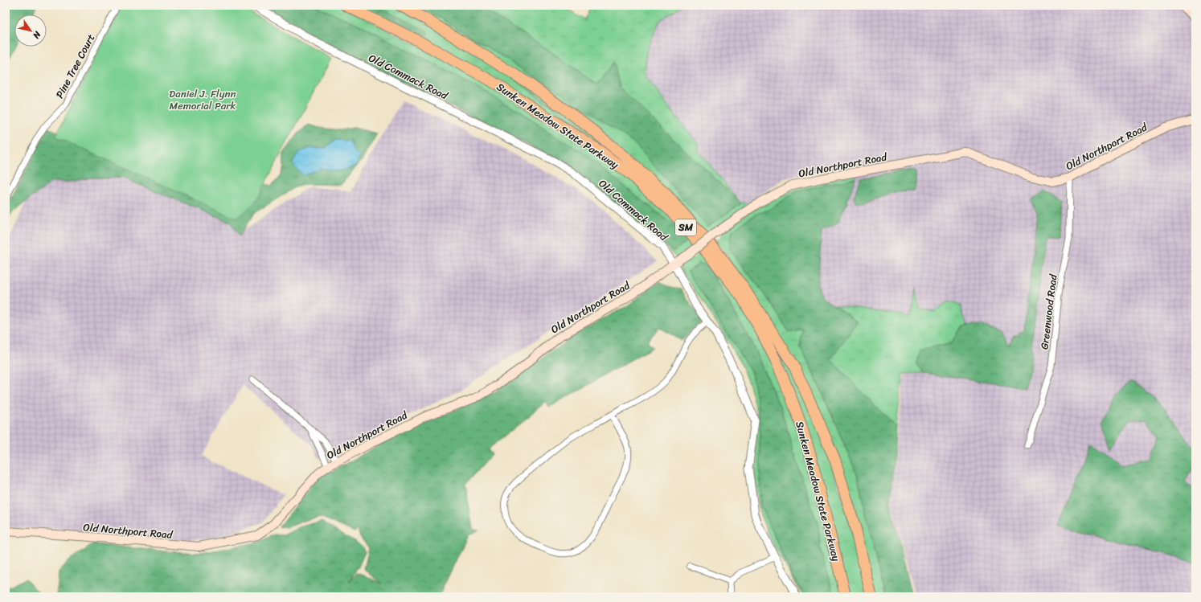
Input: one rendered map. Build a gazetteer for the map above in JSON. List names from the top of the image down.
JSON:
{
  "streets": {
    "highway": ["Sunken Meadow State Parkway", "SM"],
    "main road": ["Old Northport Road"],
    "street": ["Pine Tree Court", "Old Commack Road", "Greenwood Road"]
  },
  "crossings": [
    ["Old Commack Road", "Old Northport Road"],
    ["Old Northport Road", "Greenwood Road"]
  ],
  "parks": ["Daniel J. Flynn Memorial Park"],
  "north": "bottom right"
}
